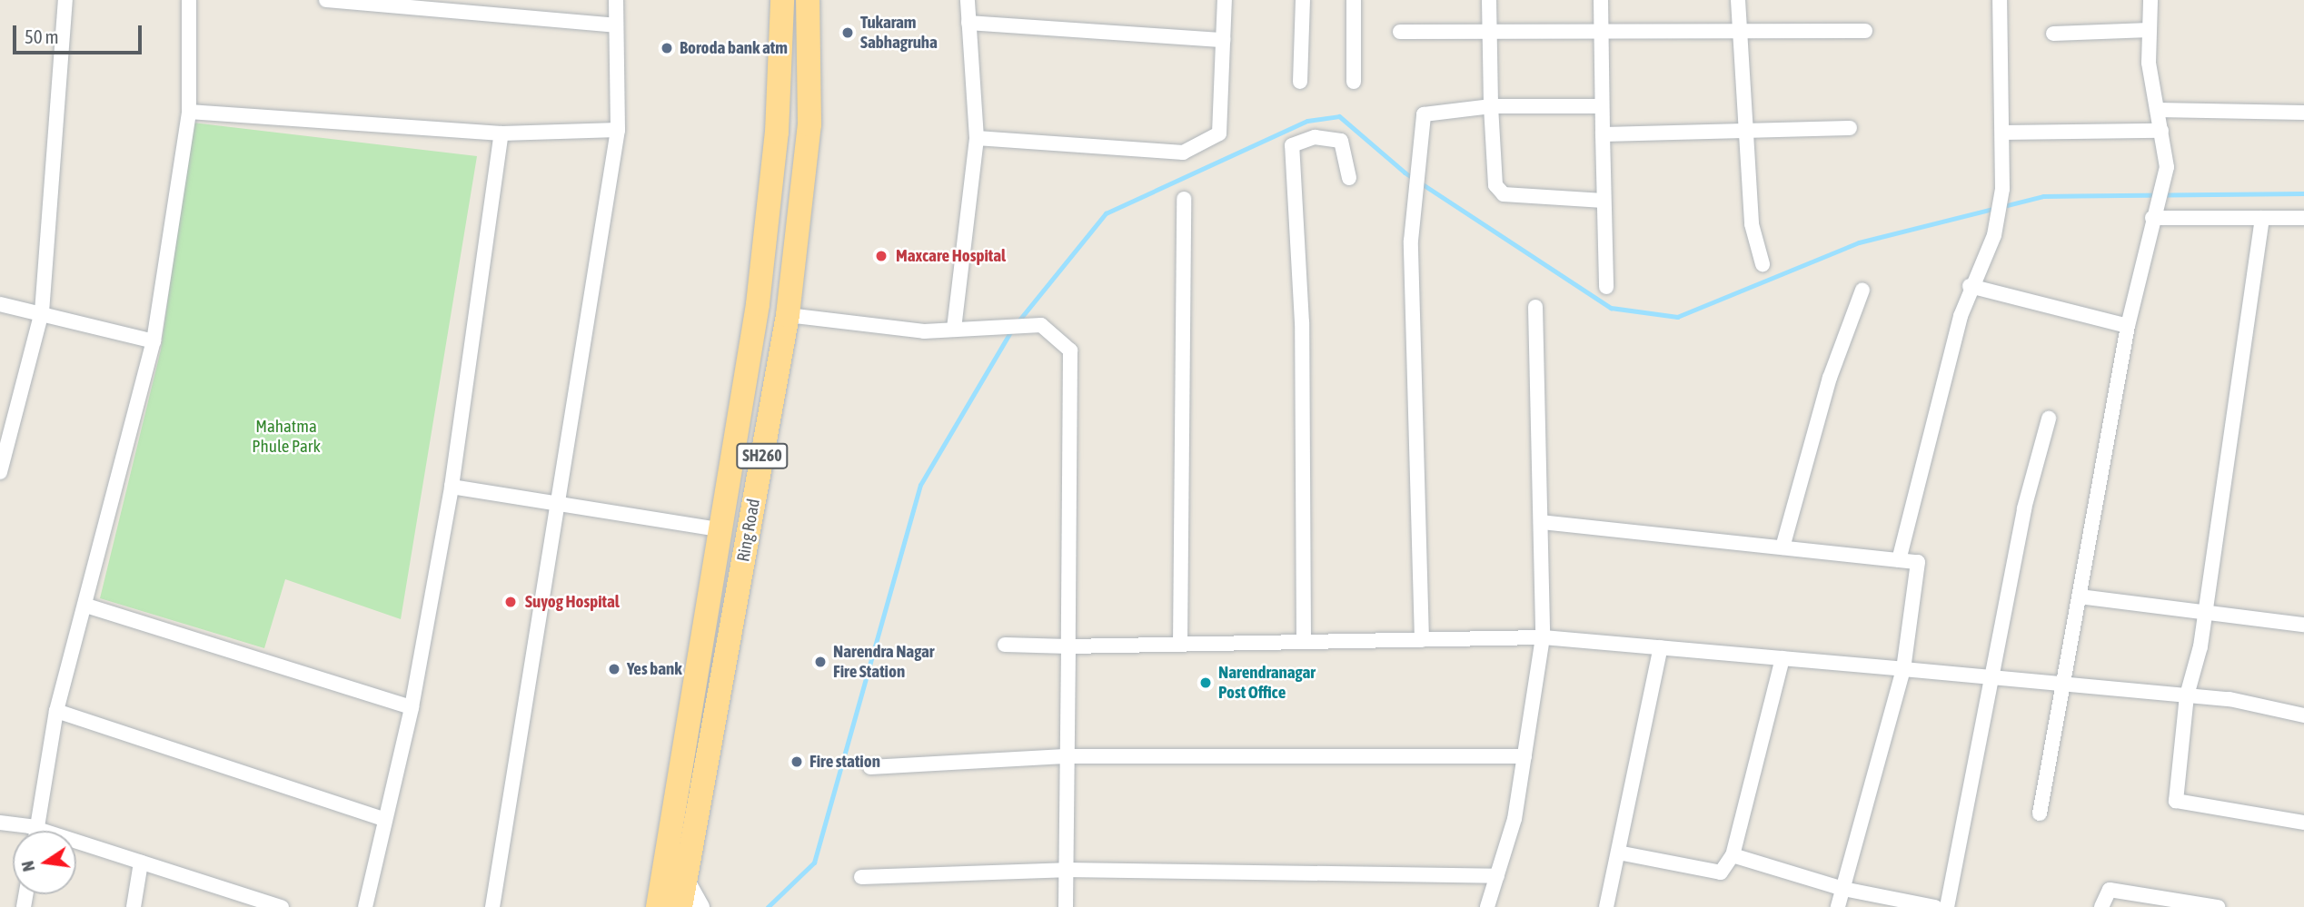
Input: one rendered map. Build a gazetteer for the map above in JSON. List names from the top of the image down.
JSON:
{
  "streets": {
    "highway": ["SH260", "Ring Road"]
  },
  "parks": ["Mahatma Phule Park"],
  "places": [
    "Tukaram Sabhagruha",
    "Boroda bank atm",
    "Maxcare Hospital",
    "Suyog Hospital",
    "Narendra Nagar Fire Station",
    "Yes bank",
    "Narendranagar Post Office",
    "Fire station"
  ],
  "scale_bar": "50 m",
  "north": "left"
}
